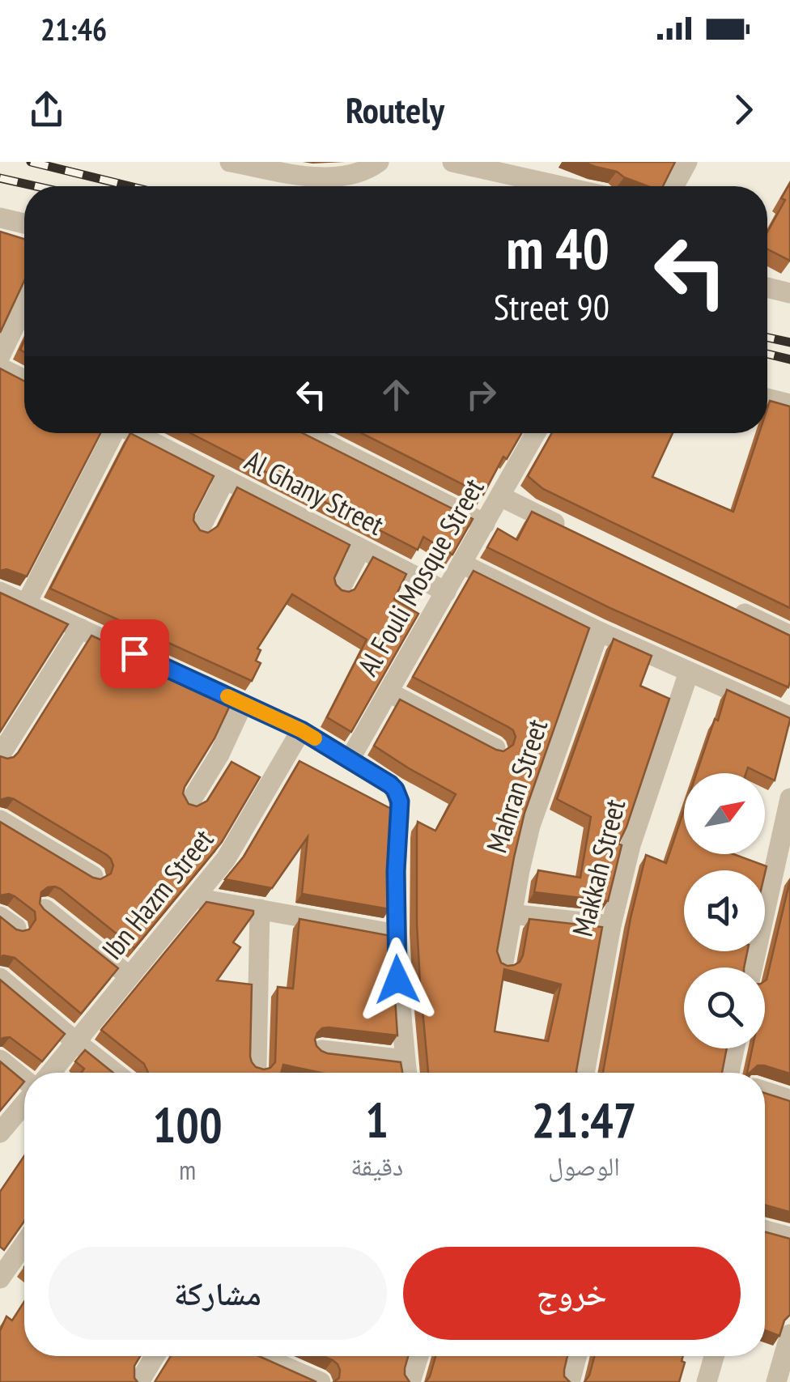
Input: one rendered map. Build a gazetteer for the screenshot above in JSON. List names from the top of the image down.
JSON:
{
  "streets": {
    "street": [
      "Al Ghany Street",
      "Al Fouli Mosque Street",
      "Mahran Street",
      "Makkah Street",
      "Ibn Hazm Street"
    ]
  },
  "crossings": [
    ["Al Ghany Street", "Al Fouli Mosque Street"]
  ],
  "north": "top right",
  "page": {
    "status": "21:46",
    "header": "Routely",
    "turn": ["40 m", "Street 90"],
    "eta": [
      "21:47",
      "الوصول",
      "1",
      "دقيقة",
      "100",
      "m"
    ],
    "buttons": ["خروج", "مشاركة"]
  }
}
